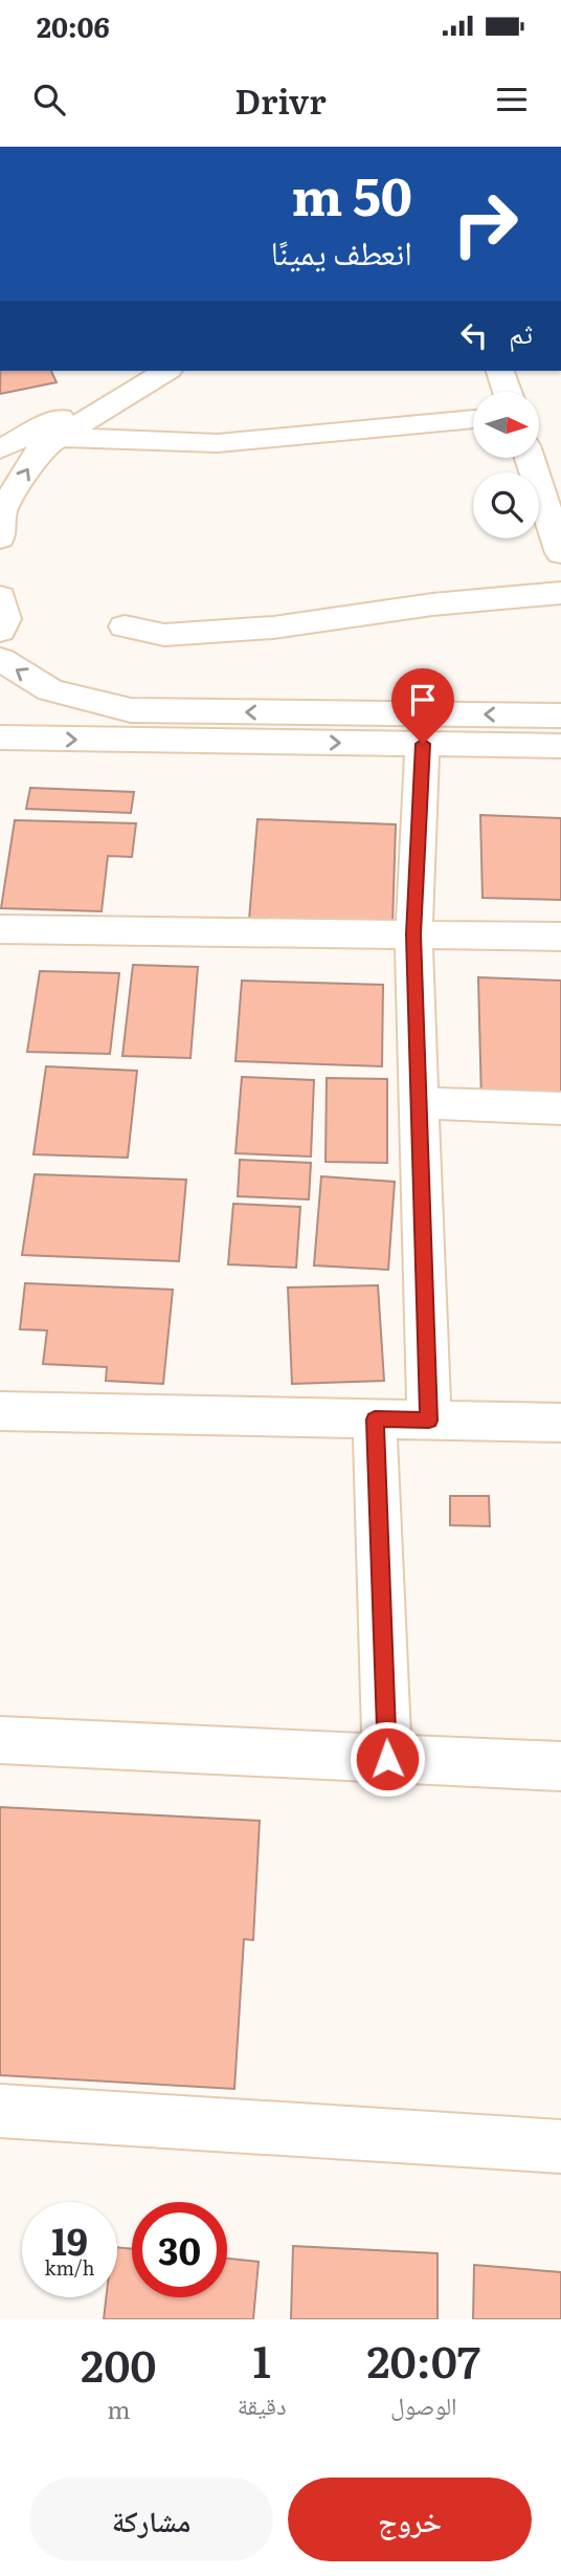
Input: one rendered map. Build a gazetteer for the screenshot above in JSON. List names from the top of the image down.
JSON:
{
  "north": "right",
  "page": {
    "status": "20:06",
    "header": "Drivr",
    "turn": ["50 m", "انعطف يمينًا"],
    "then": "ثم",
    "speed": "19 km/h",
    "limit": "30",
    "eta": [
      "20:07",
      "الوصول",
      "1",
      "دقيقة",
      "200",
      "m"
    ],
    "buttons": ["خروج", "مشاركة"]
  }
}
